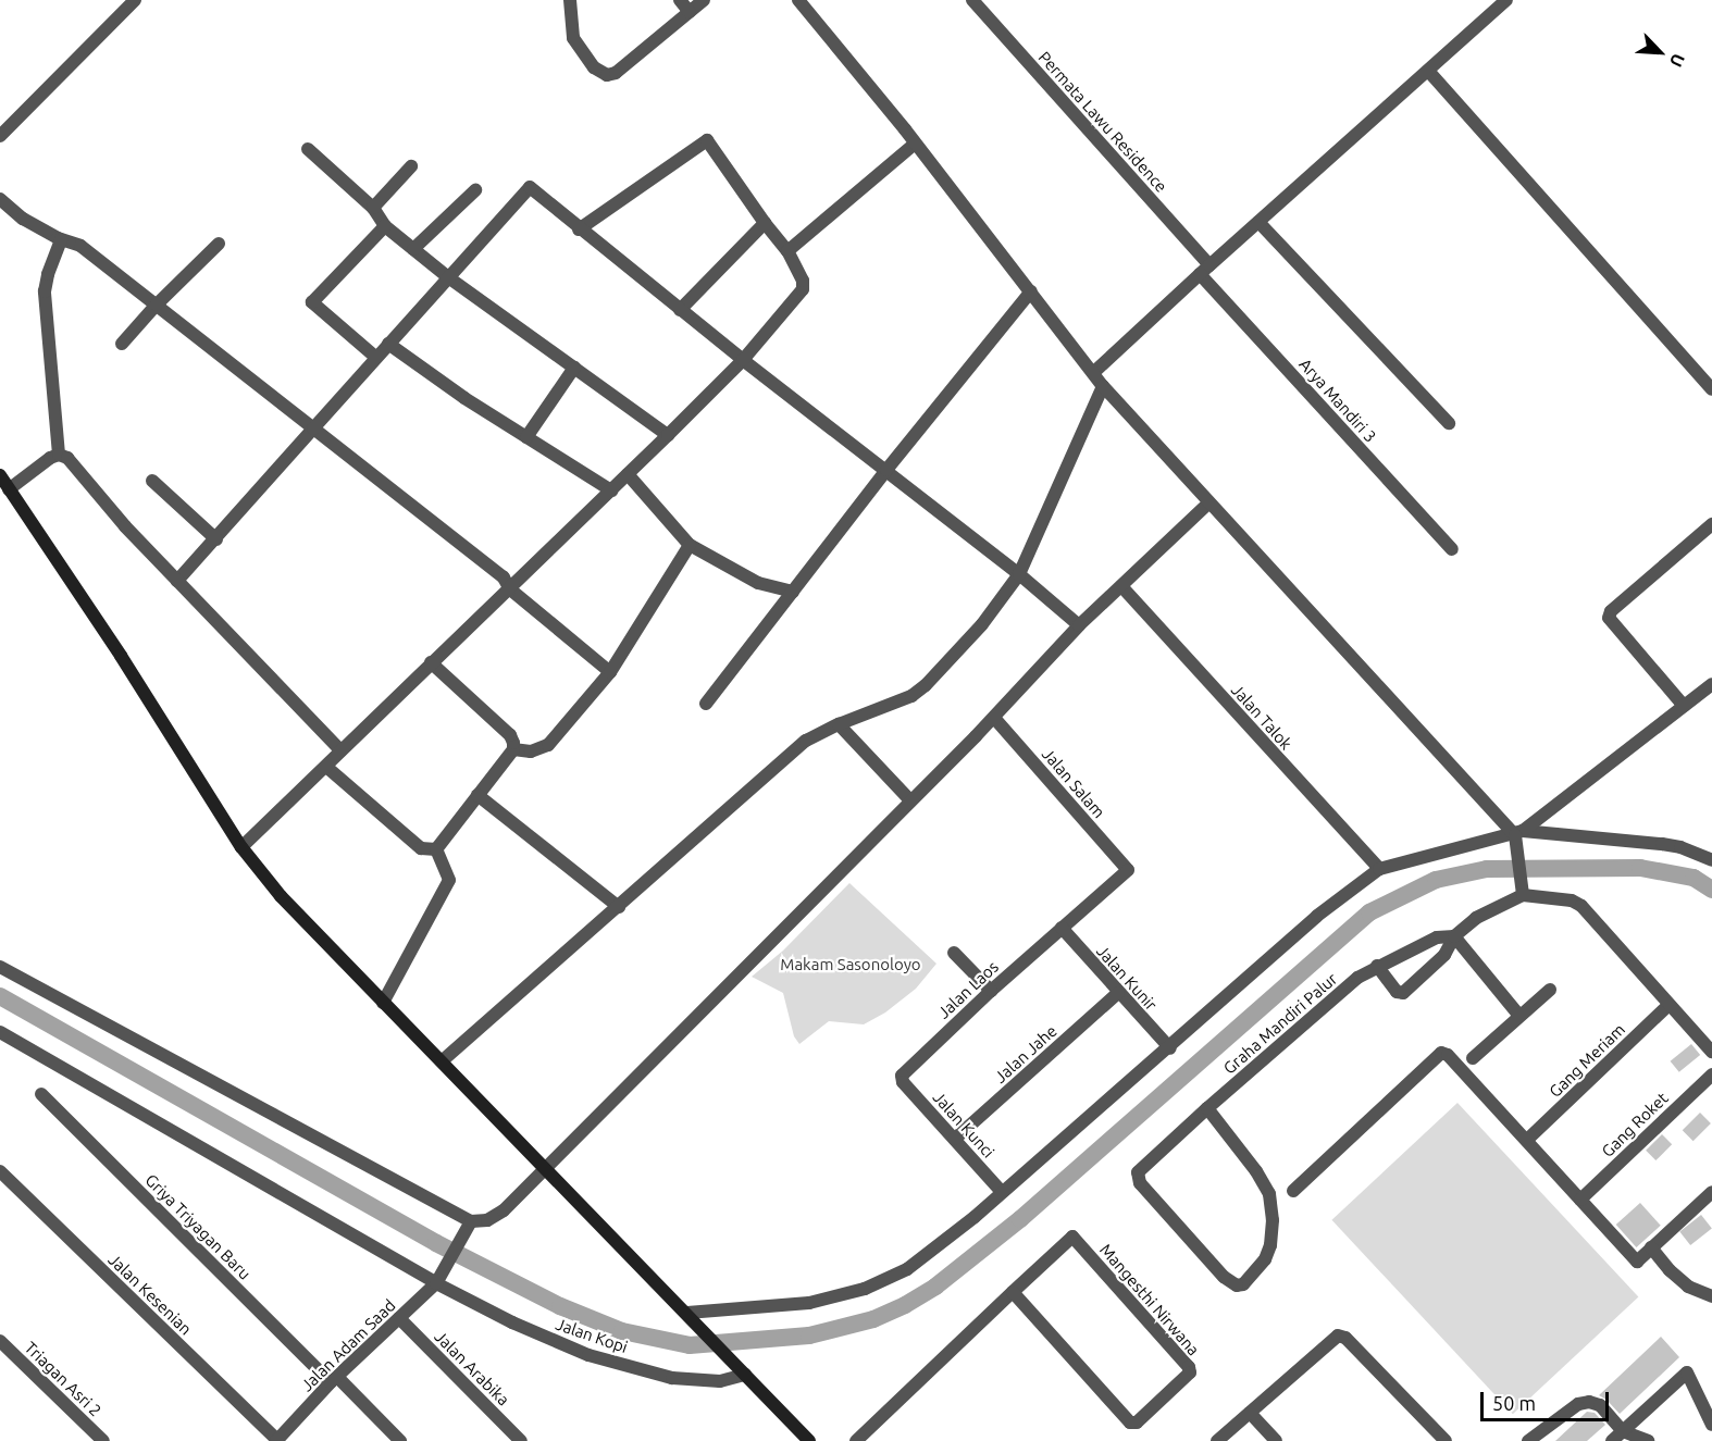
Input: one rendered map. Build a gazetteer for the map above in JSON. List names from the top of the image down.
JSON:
{
  "streets": {
    "street": [
      "Permata Lawu Residence",
      "Arya Mandiri 3",
      "Jalan Talok",
      "Jalan Salam",
      "Jalan Kunir",
      "Jalan Laos",
      "Graha Mandiri Palur",
      "Jalan Jahe",
      "Gang Meriam",
      "Jalan Kunci",
      "Gang Roket",
      "Griya Triyagan Baru",
      "Jalan Kesenian",
      "Mangesthi Nirwana",
      "Jalan Kopi",
      "Jalan Adam Saad",
      "Jalan Arabika",
      "Triagan Asri 2"
    ]
  },
  "crossings": [
    ["Permata Lawu Residence", "Arya Mandiri 3"],
    ["Jalan Salam", "Jalan Laos"],
    ["Jalan Kunir", "Jalan Laos"],
    ["Jalan Kunir", "Jalan Jahe"],
    ["Jalan Laos", "Jalan Kunci"],
    ["Jalan Jahe", "Jalan Kunci"],
    ["Griya Triyagan Baru", "Jalan Adam Saad"],
    ["Jalan Kesenian", "Jalan Adam Saad"],
    ["Jalan Kopi", "Jalan Adam Saad"],
    ["Jalan Adam Saad", "Jalan Arabika"]
  ],
  "parks": ["Makam Sasonoloyo"],
  "scale_bar": "50 m",
  "north": "bottom right"
}
